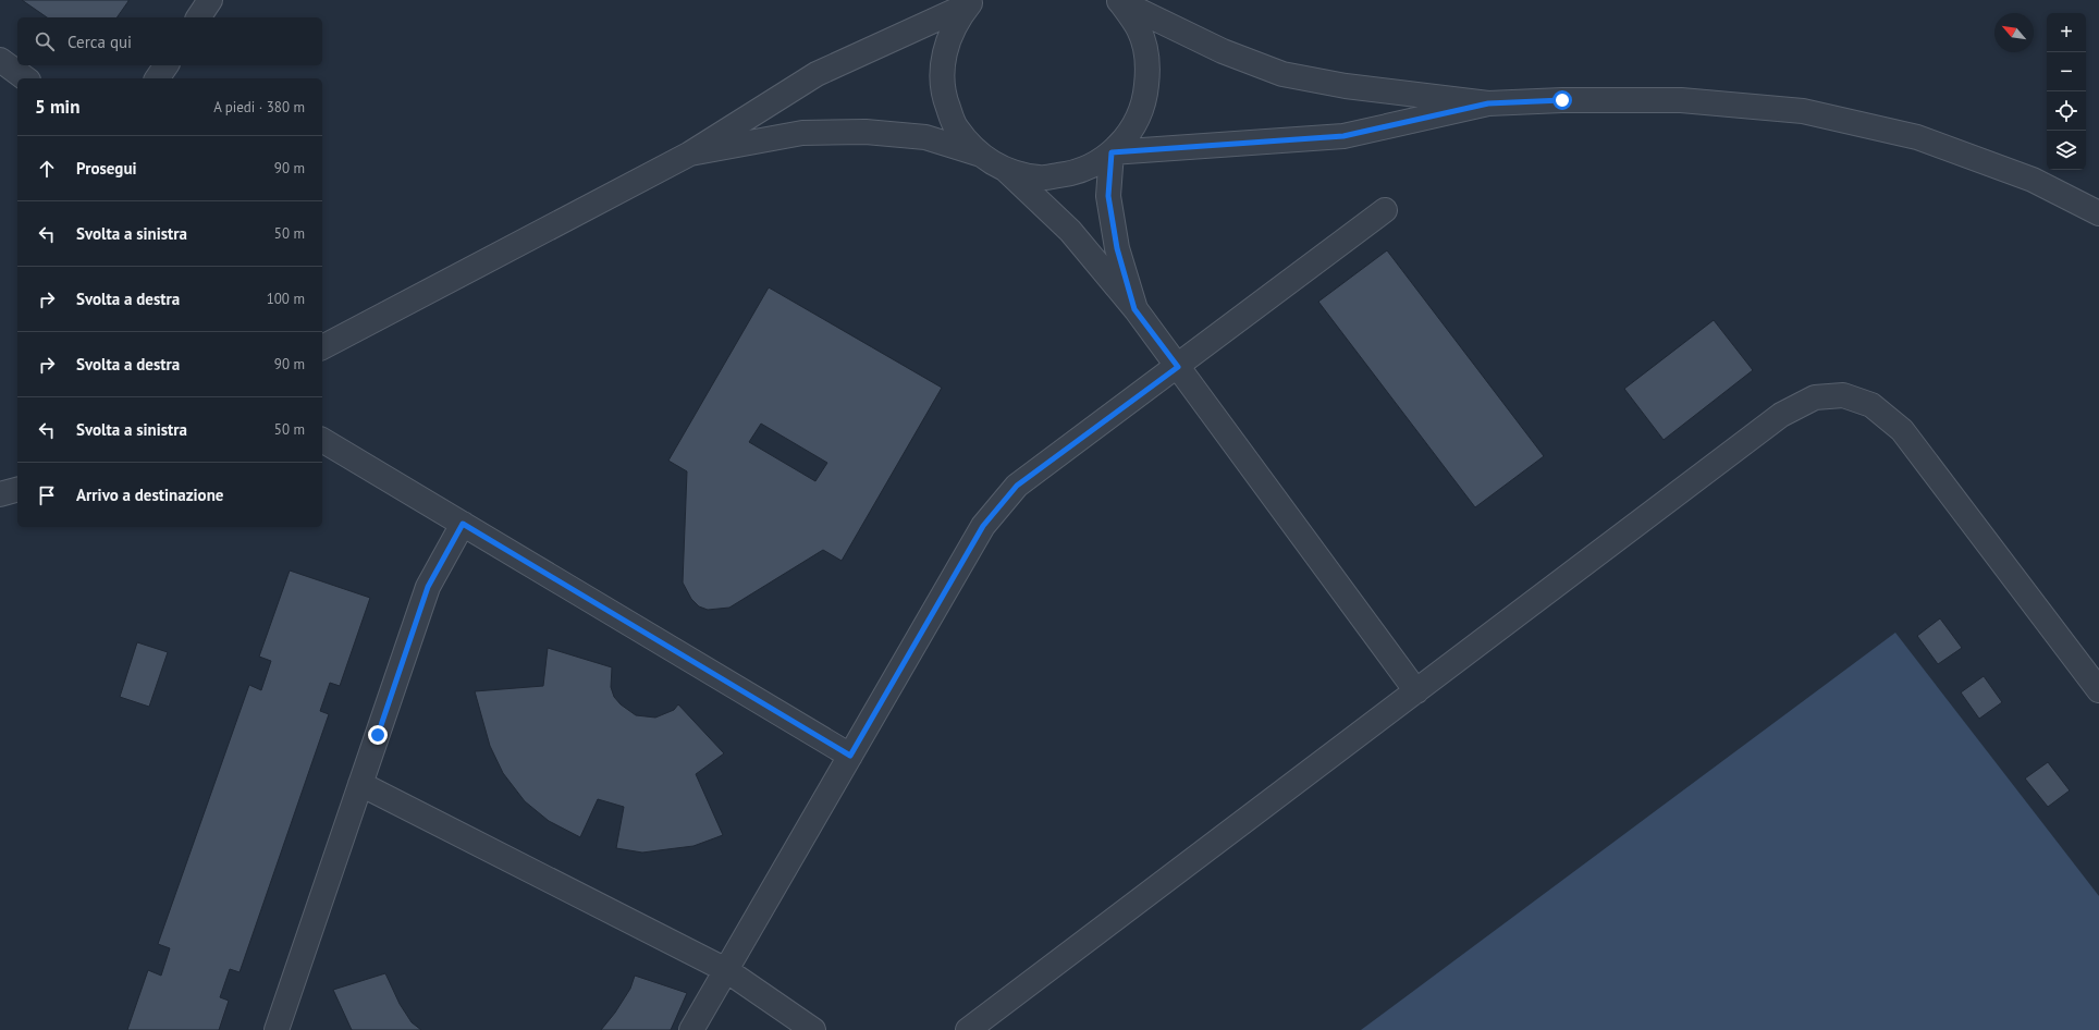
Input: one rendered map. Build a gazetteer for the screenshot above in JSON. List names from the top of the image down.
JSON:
{
  "north": "top left",
  "page": {
    "map_buttons": ["+", "−"],
    "search": "Cerca qui",
    "heading": ["5 min", "A piedi · 380 m"],
    "list": [
      ["Prosegui", "90 m"],
      ["Svolta a sinistra", "50 m"],
      ["Svolta a destra", "100 m"],
      ["Svolta a destra", "90 m"],
      ["Svolta a sinistra", "50 m"],
      "Arrivo a destinazione"
    ]
  }
}
